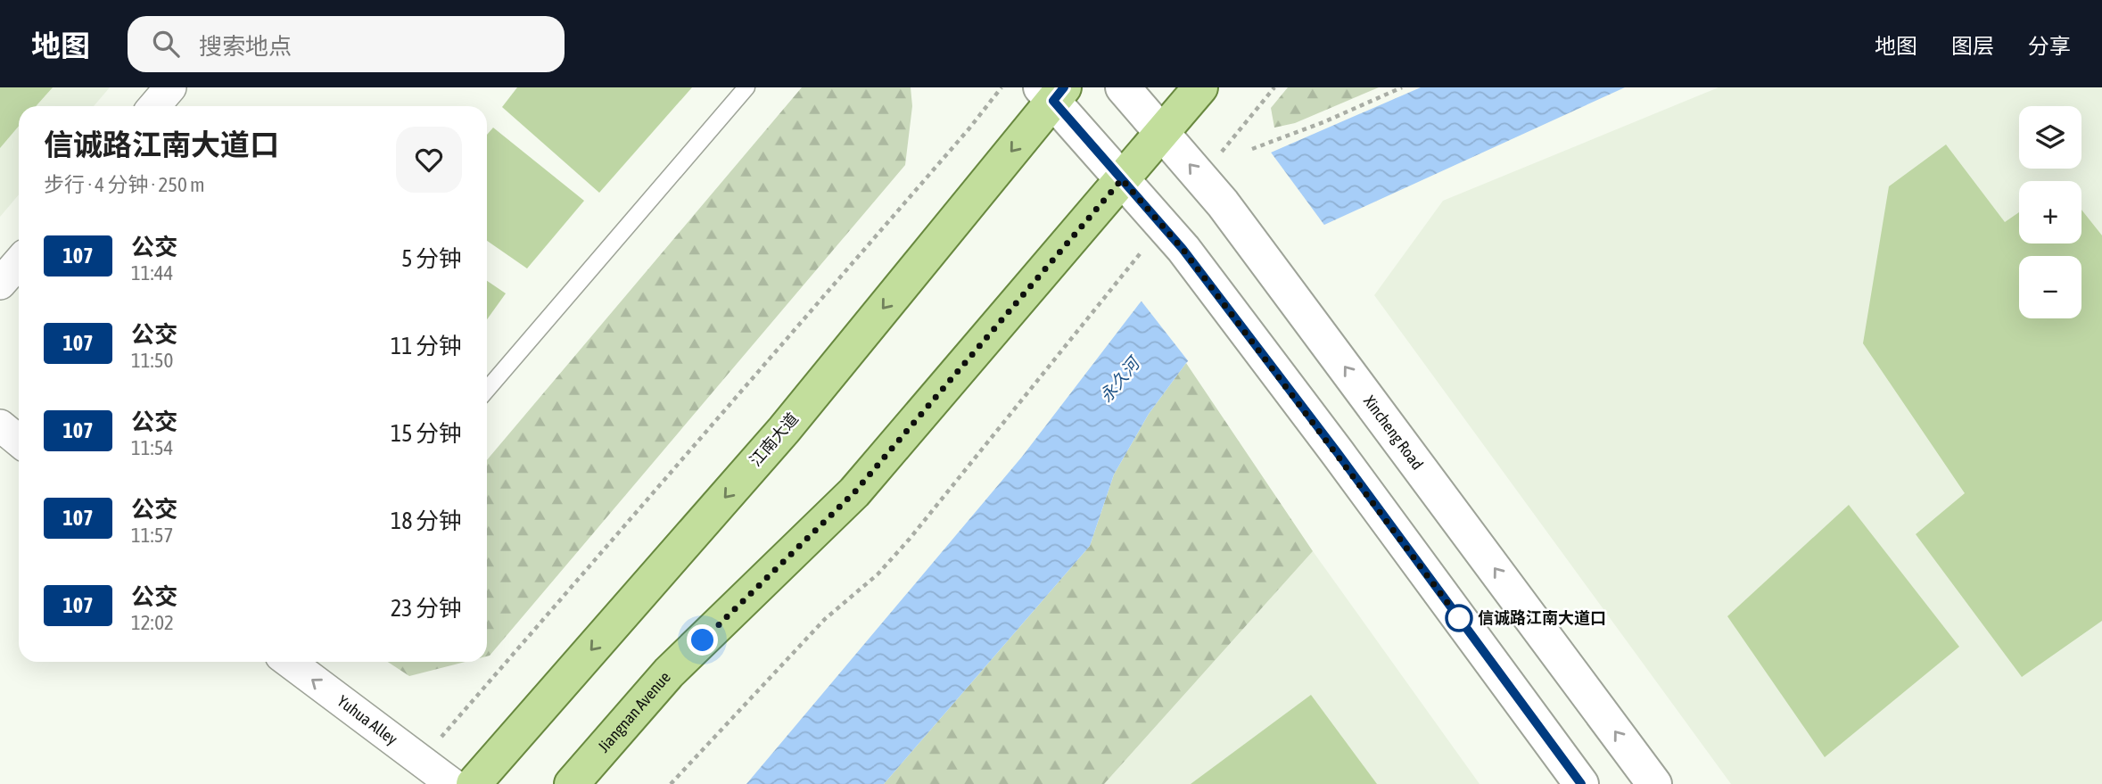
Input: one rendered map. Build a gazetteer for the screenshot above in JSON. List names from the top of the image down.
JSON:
{
  "streets": {
    "main road": ["Xincheng Road", "江南大道", "Jiangnan Avenue"],
    "street": ["Yuhua Alley"]
  },
  "crossings": [
    ["Xincheng Road", "Jiangnan Avenue"]
  ],
  "one_way": ["江南大道", "Yuhua Alley"],
  "water": ["永久河"],
  "places": ["信诚路江南大道口"],
  "lines": ["bus line 107"],
  "page": {
    "header": "地图",
    "search": "搜索地点",
    "nav": ["地图", "图层", "分享"],
    "map_buttons": ["+", "−"],
    "heading": ["信诚路江南大道口", "步行 · 4 分钟 · 250 m"],
    "list": [
      {
        "mark": "107",
        "name": "公交",
        "note": "11:44",
        "value": "5 分钟"
      },
      {
        "mark": "107",
        "name": "公交",
        "note": "11:50",
        "value": "11 分钟"
      },
      {
        "mark": "107",
        "name": "公交",
        "note": "11:54",
        "value": "15 分钟"
      },
      {
        "mark": "107",
        "name": "公交",
        "note": "11:57",
        "value": "18 分钟"
      },
      {
        "mark": "107",
        "name": "公交",
        "note": "12:02",
        "value": "23 分钟"
      }
    ]
  }
}
